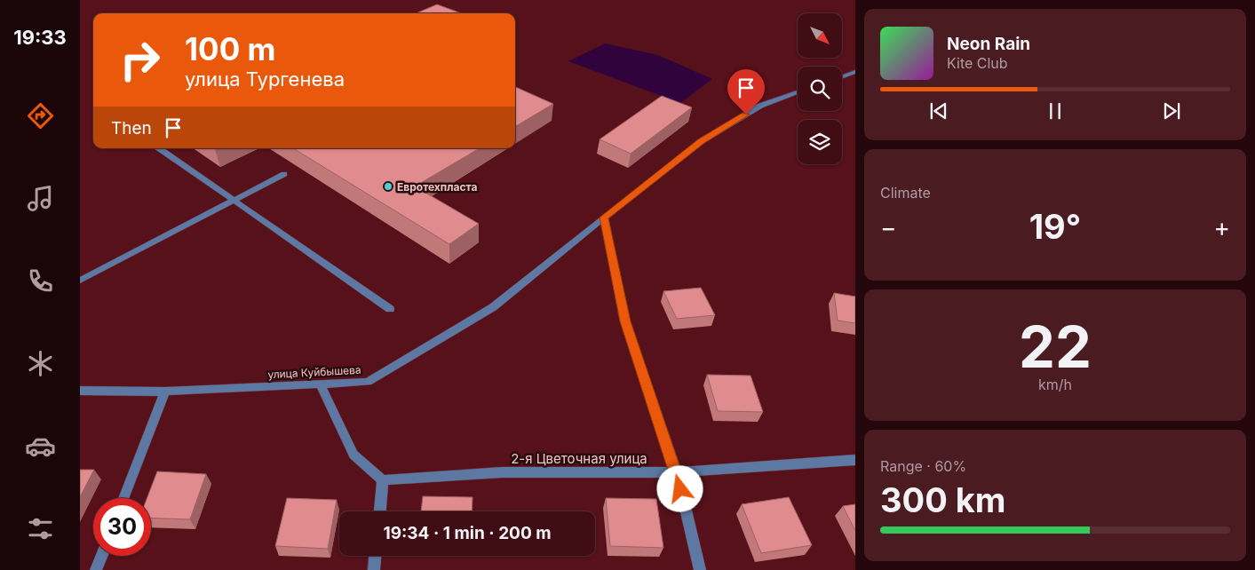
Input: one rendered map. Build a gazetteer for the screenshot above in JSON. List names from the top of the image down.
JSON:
{
  "streets": {
    "street": ["улица Куйбышева", "2-я Цветочная улица"]
  },
  "places": ["Евротехпласта"],
  "north": "bottom right",
  "page": {
    "tabs": "19:33",
    "turn": ["100 m", "улица Тургенева"],
    "song": ["Neon Rain", "Kite Club"],
    "then": "Then",
    "tile": [
      "Climate",
      ["22", "km/h"],
      ["Range · 60%", "300 km"]
    ],
    "heat": ["−", "19°", "+"],
    "limit": "30",
    "trip": "19:34 · 1 min · 200 m"
  }
}
